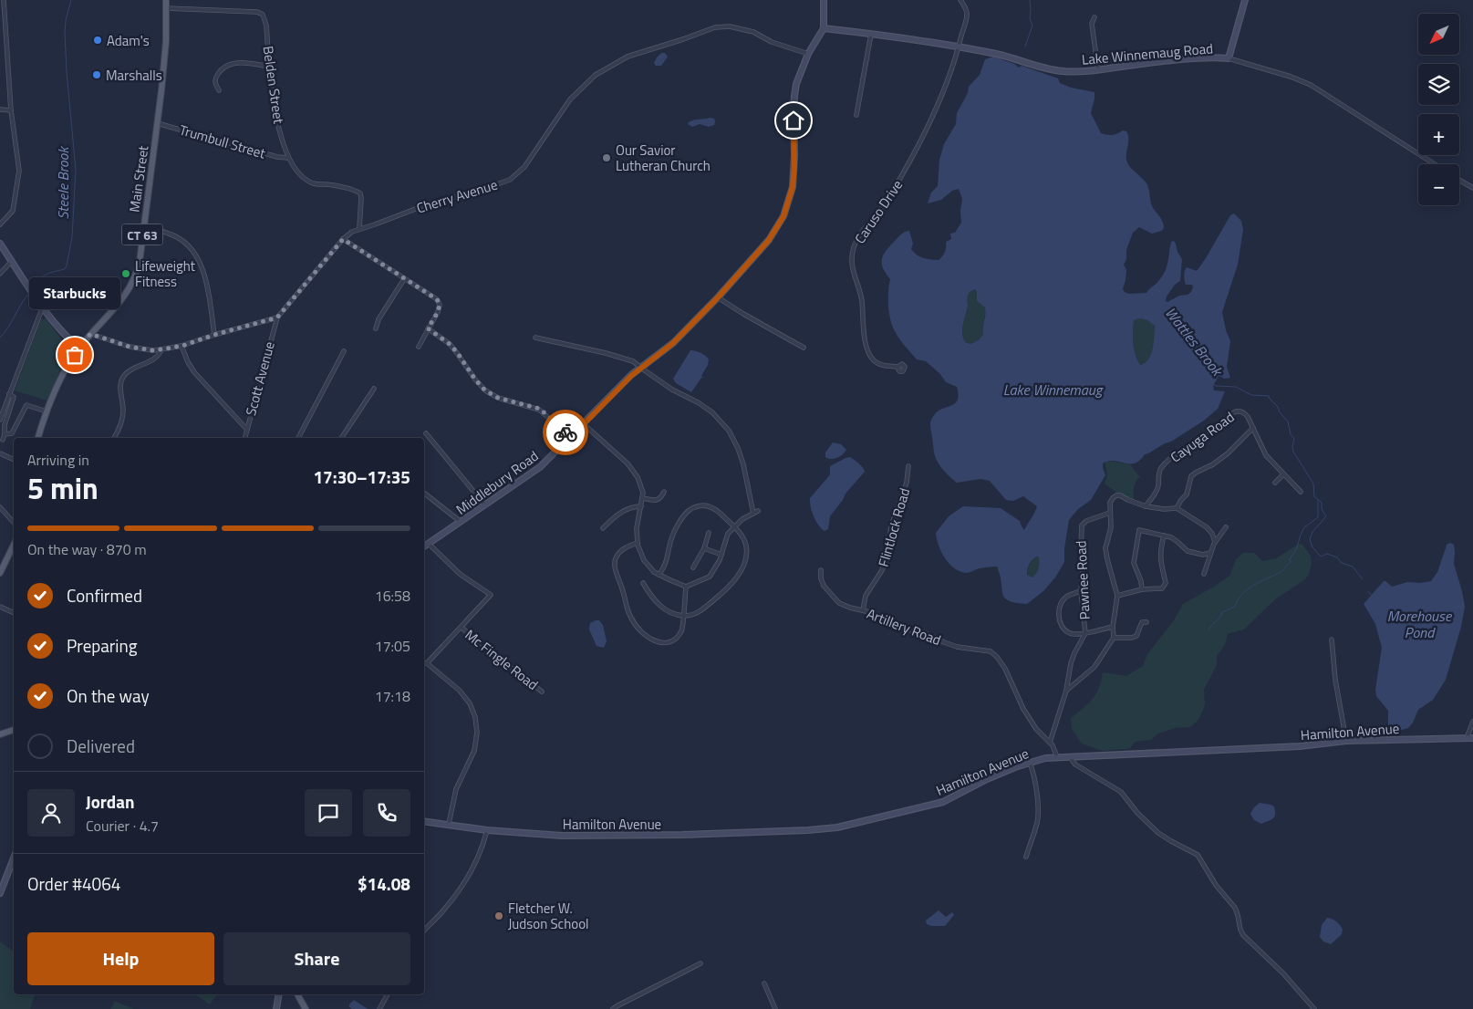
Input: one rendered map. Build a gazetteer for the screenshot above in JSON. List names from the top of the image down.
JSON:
{
  "streets": {
    "main road": ["Main Street", "CT 63"],
    "street": [
      "Lake Winnemaug Road",
      "Belden Street",
      "Trumbull Street",
      "Cherry Avenue",
      "Caruso Drive",
      "Scott Avenue",
      "Cayuga Road",
      "Middlebury Road",
      "Flintlock Road",
      "Pawnee Road",
      "Artillery Road",
      "Mc Fingle Road",
      "Hamilton Avenue"
    ]
  },
  "crossings": [
    ["Lake Winnemaug Road", "Caruso Drive"],
    ["Lake Winnemaug Road", "Middlebury Road"],
    ["Belden Street", "Trumbull Street"],
    ["Belden Street", "Main Street"],
    ["Belden Street", "Cherry Avenue"],
    ["Trumbull Street", "Main Street"],
    ["Cherry Avenue", "Scott Avenue"],
    ["Cherry Avenue", "Middlebury Road"],
    ["Flintlock Road", "Artillery Road"],
    ["Pawnee Road", "Artillery Road"],
    ["Artillery Road", "Hamilton Avenue"]
  ],
  "water": [
    "Steele Brook",
    "Wattles Brook",
    "Lake Winnemaug",
    "Morehouse Pond"
  ],
  "places": [
    "Adam's",
    "Marshalls",
    "Our Savior Lutheran Church",
    "Lifeweight Fitness",
    "Starbucks",
    "Fletcher W. Judson School"
  ],
  "north": "bottom left",
  "page": {
    "map_buttons": ["+", "−"],
    "bubble": "Starbucks",
    "heading": ["5 min", "Arriving in", "17:30–17:35"],
    "panel": [
      "Jordan",
      "Courier · 4.7",
      "Order #4064",
      "$14.08"
    ],
    "bar": "On the way · 870 m",
    "list": [
      ["Confirmed", "16:58"],
      ["Preparing", "17:05"],
      ["On the way", "17:18"],
      "Delivered"
    ],
    "buttons": ["Help", "Share"]
  }
}
